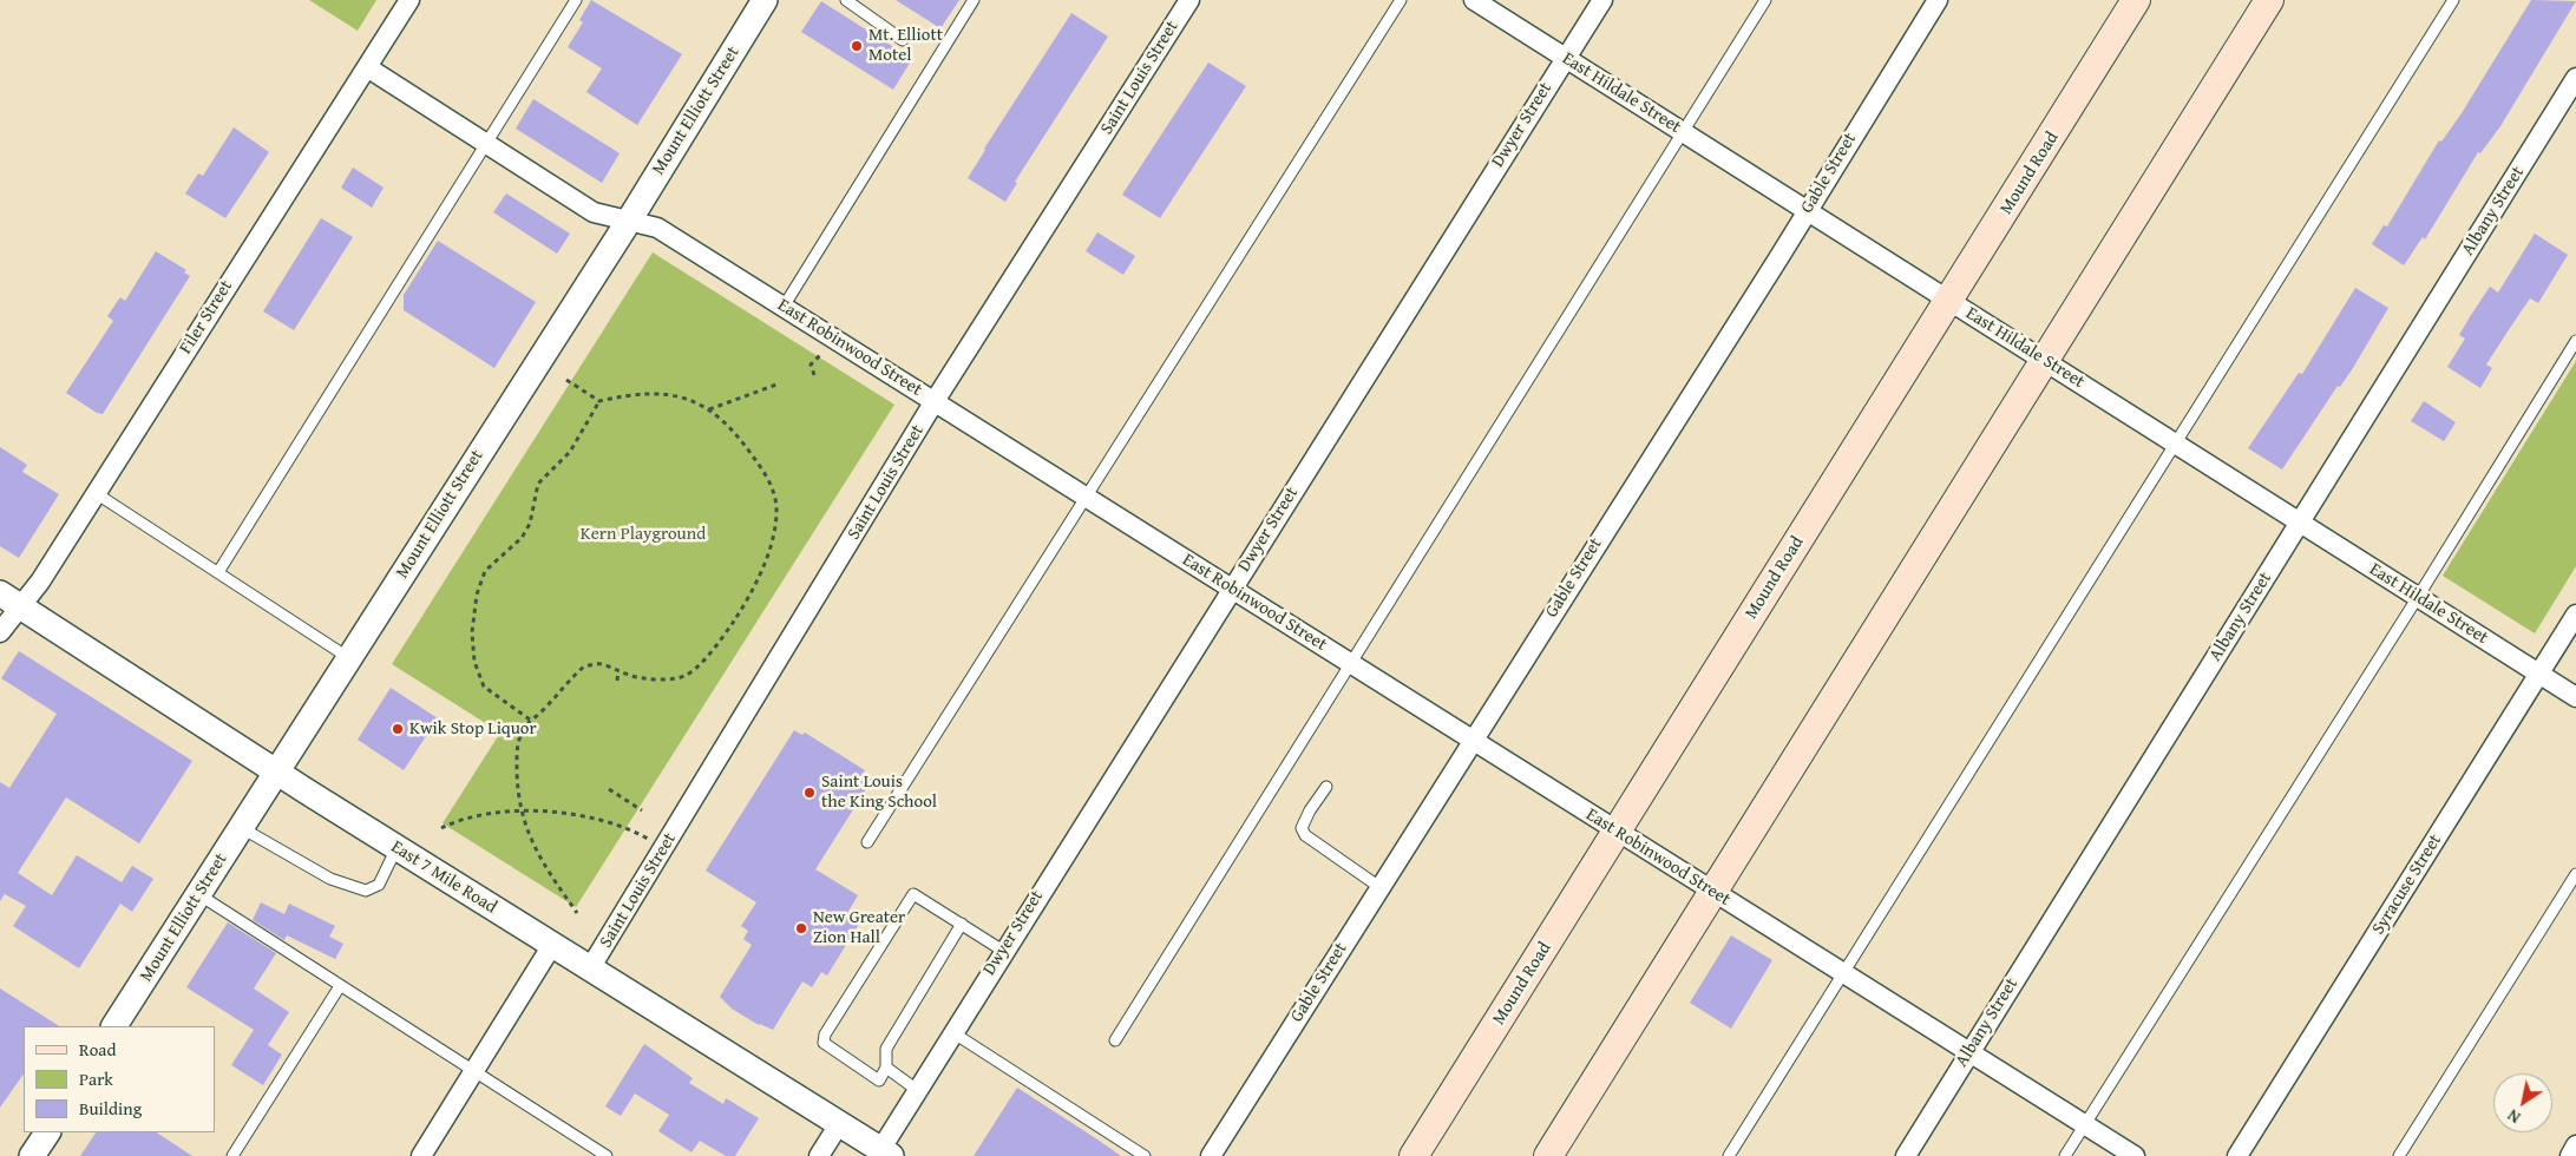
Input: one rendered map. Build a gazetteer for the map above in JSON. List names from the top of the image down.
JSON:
{
  "streets": {
    "main road": ["Mound Road"],
    "street": [
      "Saint Louis Street",
      "East Hildale Street",
      "Mount Elliott Street",
      "Dwyer Street",
      "Gable Street",
      "Albany Street",
      "Filer Street",
      "East Robinwood Street",
      "East 7 Mile Road",
      "Syracuse Street"
    ]
  },
  "crossings": [
    ["Saint Louis Street", "East Robinwood Street"],
    ["Saint Louis Street", "East 7 Mile Road"],
    ["East Hildale Street", "Dwyer Street"],
    ["East Hildale Street", "Gable Street"],
    ["East Hildale Street", "Mound Road"],
    ["East Hildale Street", "Albany Street"],
    ["East Hildale Street", "Syracuse Street"],
    ["Mount Elliott Street", "East Robinwood Street"],
    ["Mount Elliott Street", "East 7 Mile Road"],
    ["Dwyer Street", "East Robinwood Street"],
    ["Dwyer Street", "East 7 Mile Road"],
    ["Gable Street", "East Robinwood Street"],
    ["Mound Road", "East Robinwood Street"],
    ["Albany Street", "East Robinwood Street"],
    ["Filer Street", "East Robinwood Street"],
    ["Filer Street", "East 7 Mile Road"]
  ],
  "parks": ["Kern Playground"],
  "places": [
    "Mt. Elliott Motel",
    "Kwik Stop Liquor",
    "Saint Louis the King School",
    "New Greater Zion Hall"
  ],
  "legend": ["Road", "Park", "Building"],
  "north": "bottom left"
}
